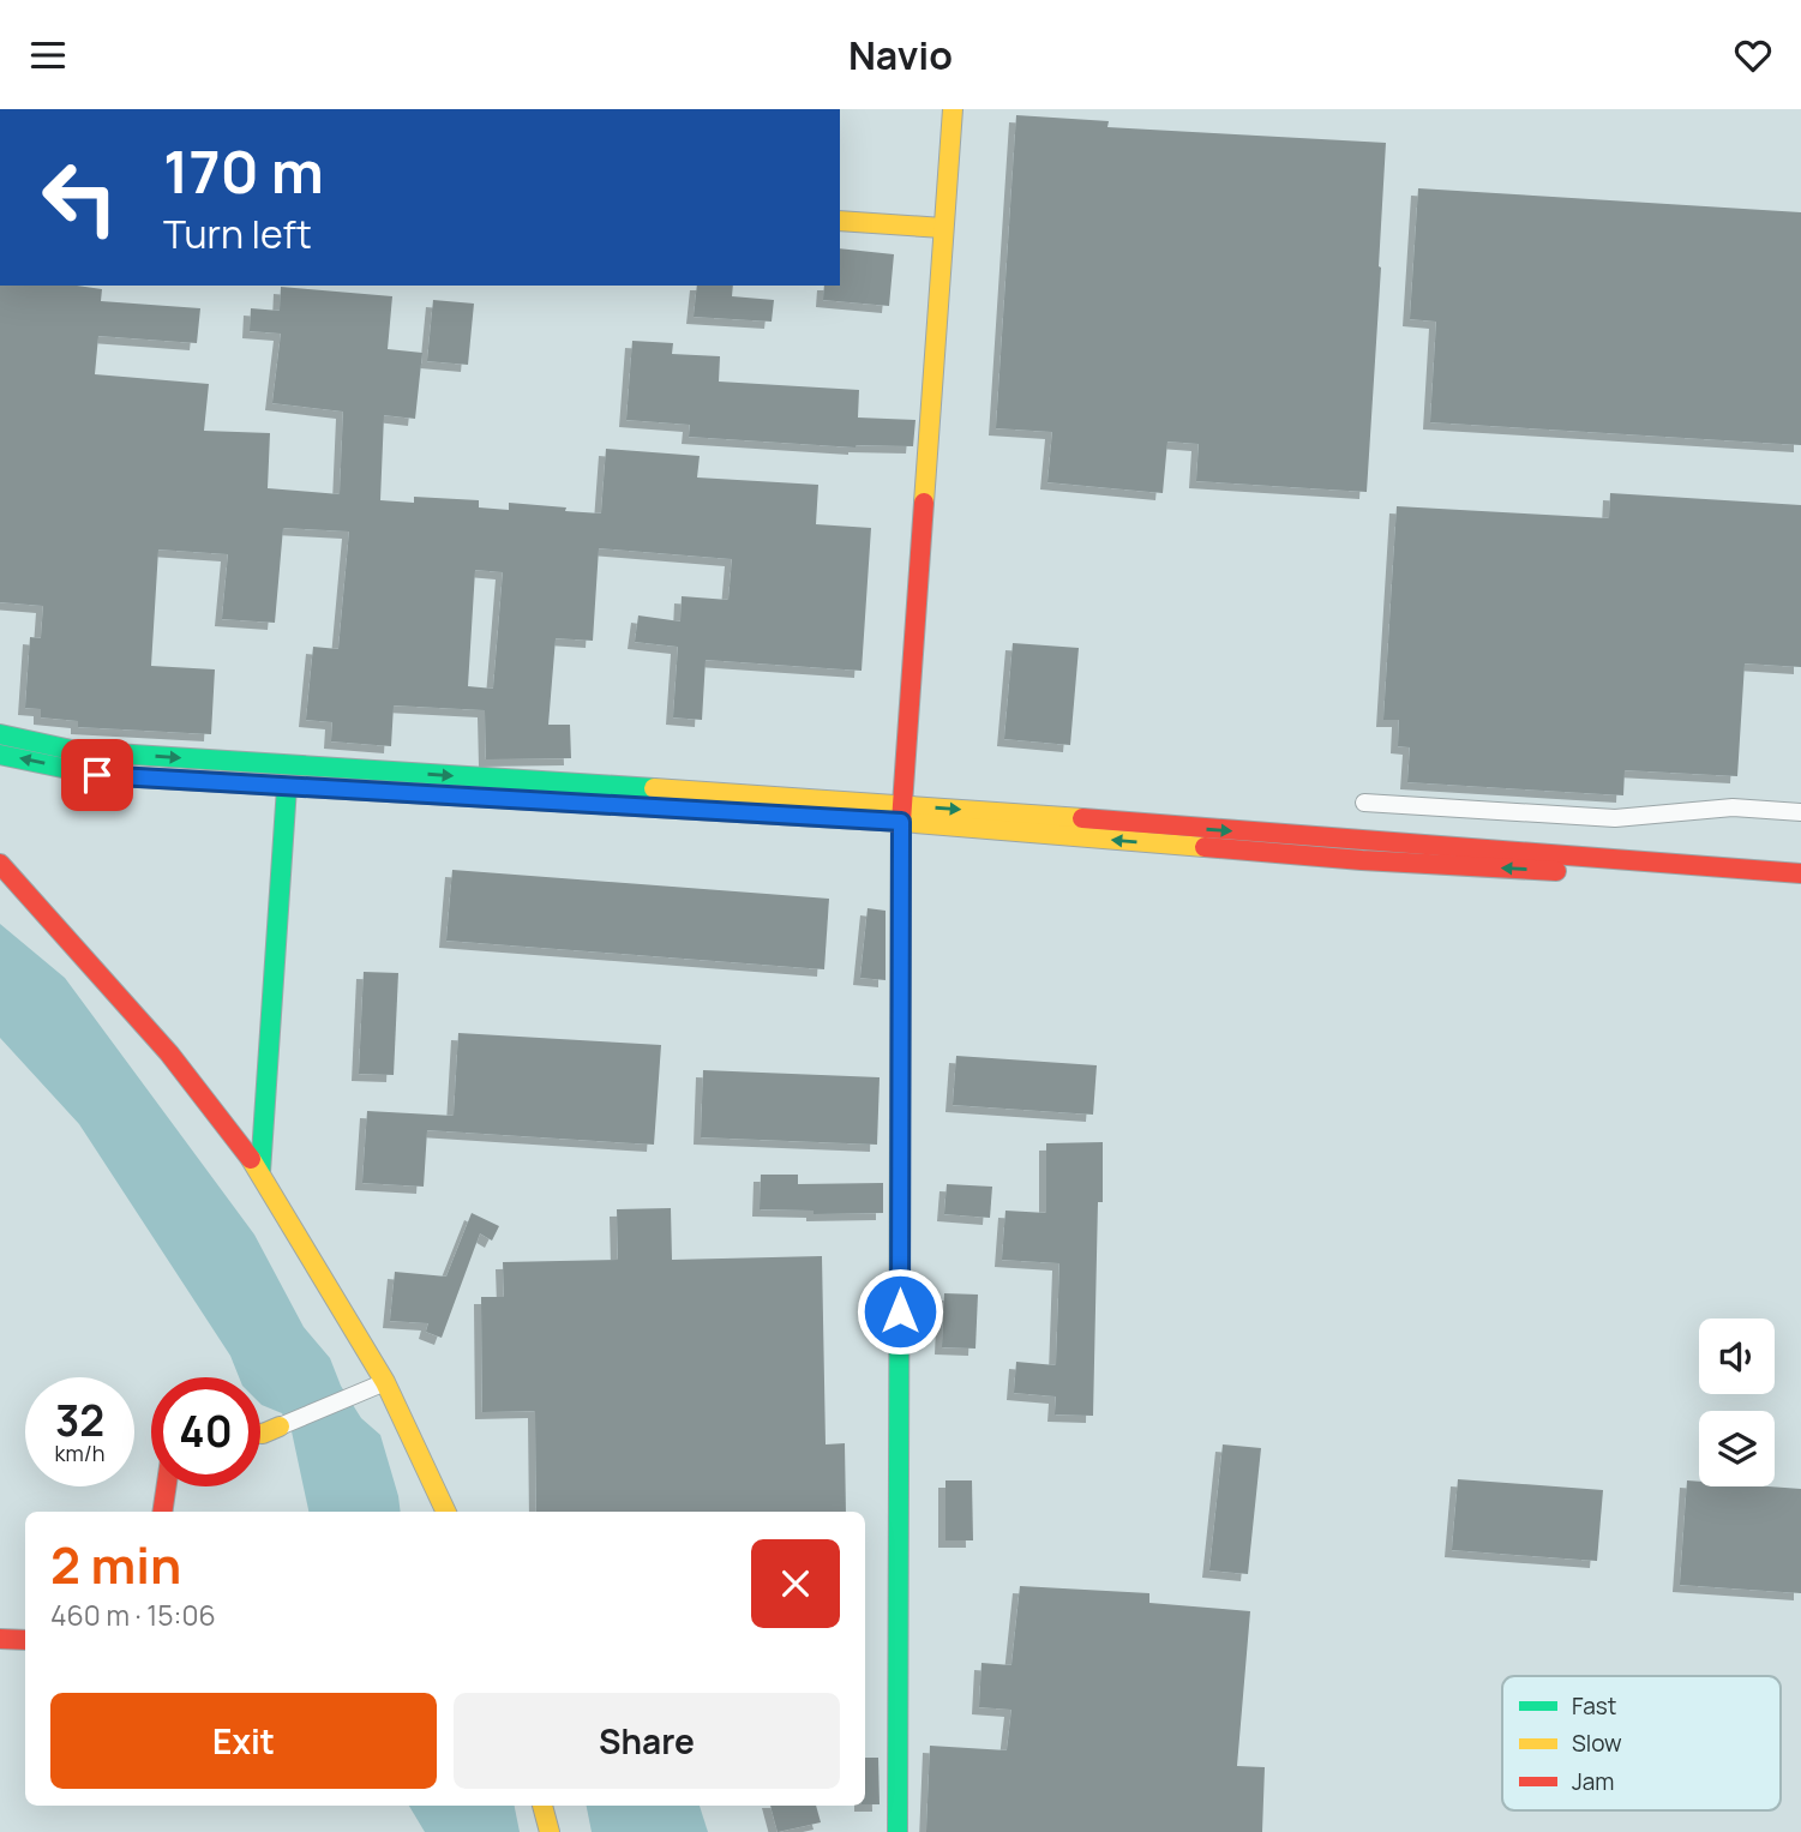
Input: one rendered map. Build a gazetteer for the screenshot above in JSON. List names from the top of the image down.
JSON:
{
  "legend": ["Fast", "Slow", "Jam"],
  "page": {
    "header": "Navio",
    "turn": ["170 m", "Turn left"],
    "speed": "32 km/h",
    "limit": "40",
    "heading": ["2 min", "460 m · 15:06"],
    "buttons": ["Exit", "Share"]
  }
}
